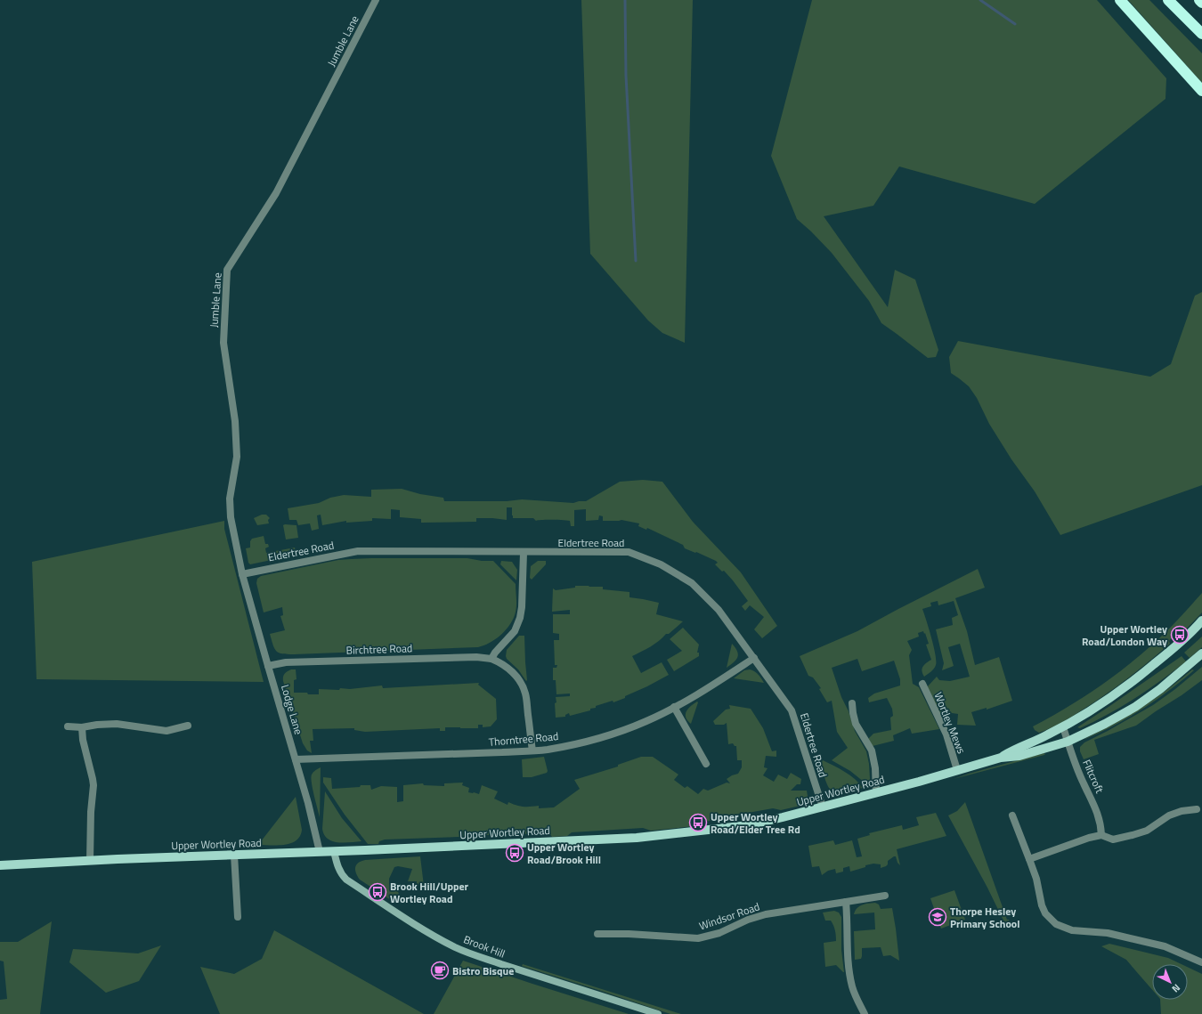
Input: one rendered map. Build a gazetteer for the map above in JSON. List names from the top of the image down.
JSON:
{
  "streets": {
    "main road": ["Upper Wortley Road", "Brook Hill"],
    "street": [
      "Jumble Lane",
      "Eldertree Road",
      "Birchtree Road",
      "Lodge Lane",
      "Wortley Mews",
      "Thorntree Road",
      "Flitcroft",
      "Windsor Road"
    ]
  },
  "crossings": [
    ["Jumble Lane", "Eldertree Road"],
    ["Jumble Lane", "Lodge Lane"],
    ["Eldertree Road", "Lodge Lane"],
    ["Eldertree Road", "Thorntree Road"],
    ["Eldertree Road", "Upper Wortley Road"],
    ["Birchtree Road", "Lodge Lane"],
    ["Lodge Lane", "Thorntree Road"],
    ["Lodge Lane", "Upper Wortley Road"],
    ["Wortley Mews", "Upper Wortley Road"],
    ["Flitcroft", "Upper Wortley Road"],
    ["Upper Wortley Road", "Brook Hill"]
  ],
  "places": {
    "bus stop": [
      "Upper Wortley Road/London Way",
      "Upper Wortley Road/Elder Tree Rd",
      "Upper Wortley Road/Brook Hill",
      "Brook Hill/Upper Wortley Road"
    ],
    "school or university": ["Thorpe Hesley Primary School"],
    "cafe": ["Bistro Bisque"]
  },
  "north": "bottom right"
}
